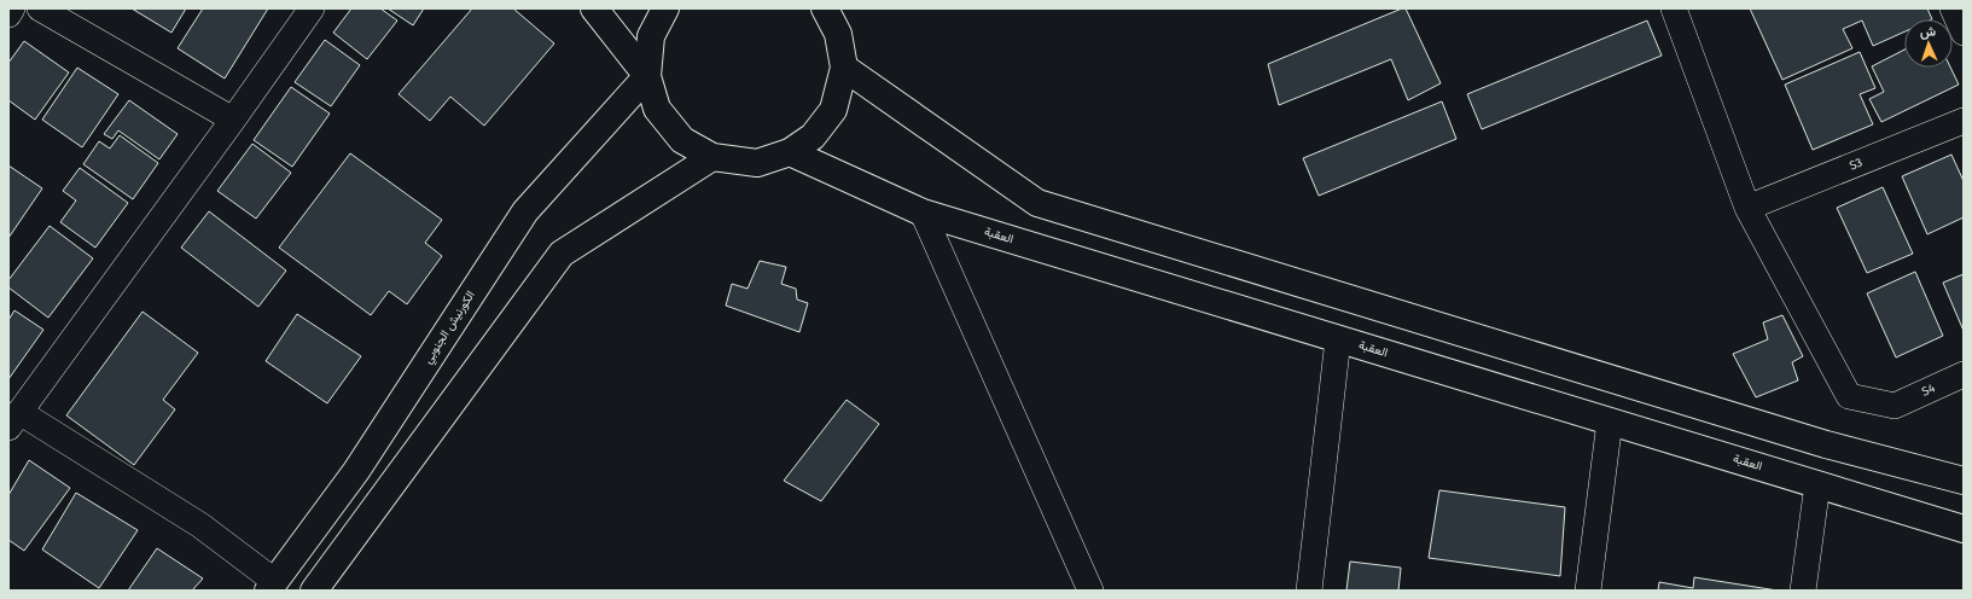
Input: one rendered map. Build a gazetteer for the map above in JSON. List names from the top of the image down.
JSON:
{
  "streets": {
    "main road": ["العقبة", "الكورنيش الجنوبي"],
    "street": ["S3", "S4"]
  },
  "crossings": [
    ["S3", "S4"]
  ],
  "north": "top"
}
